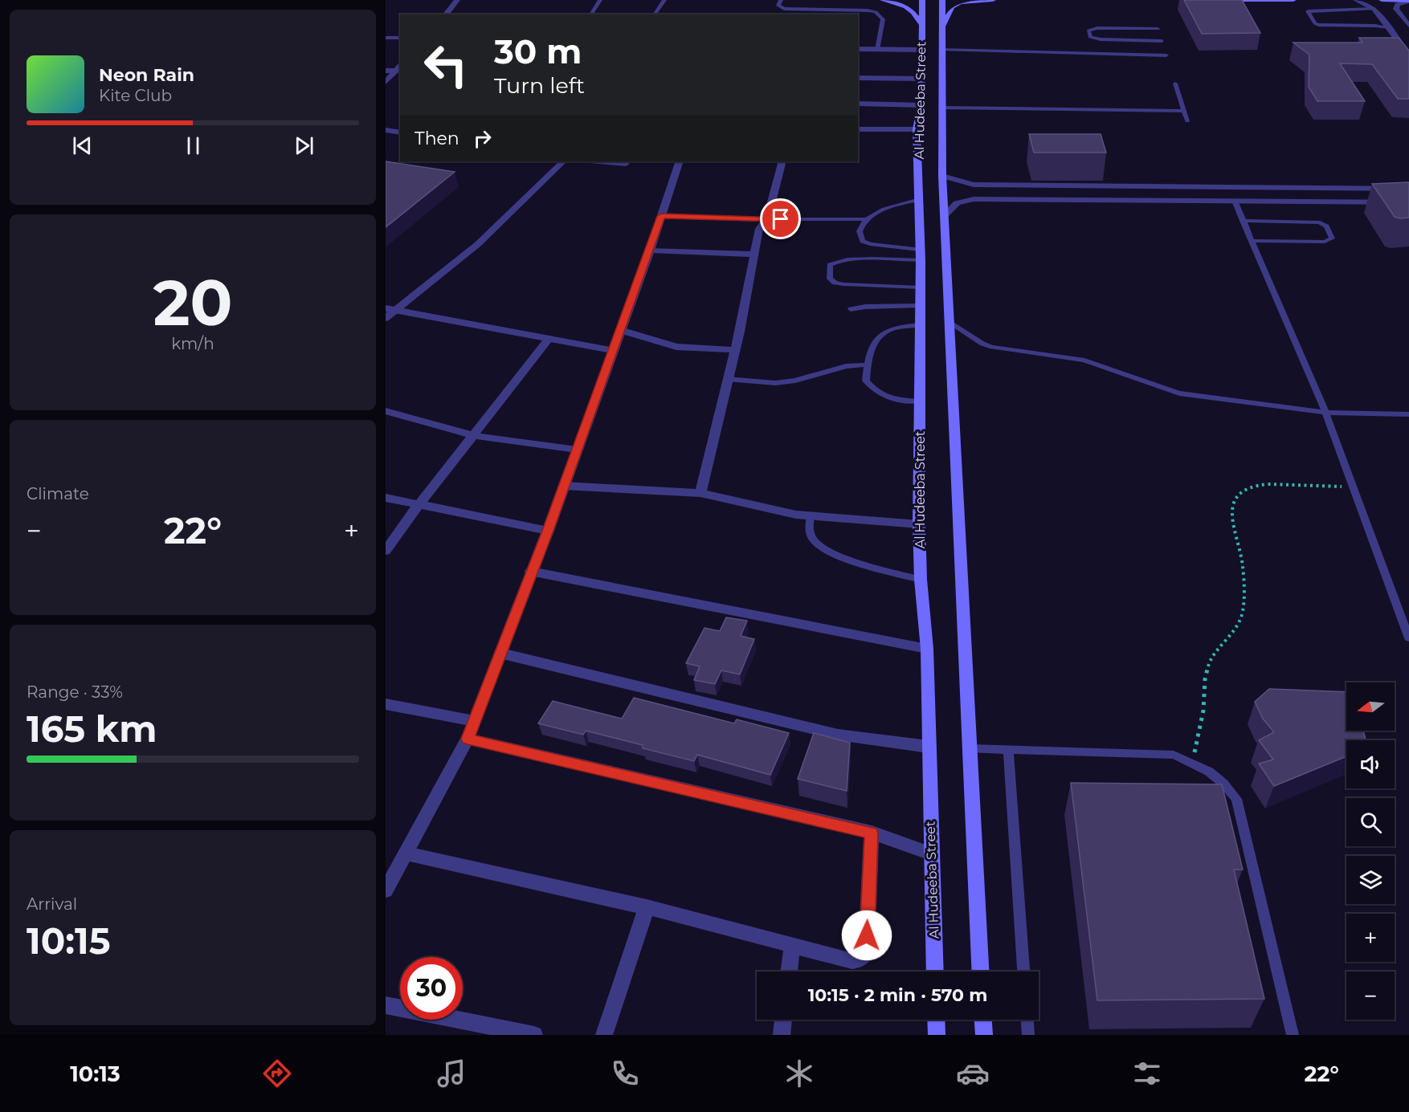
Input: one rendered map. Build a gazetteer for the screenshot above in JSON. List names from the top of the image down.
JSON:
{
  "streets": {
    "main road": ["Al Hudeeba Street"]
  },
  "north": "left",
  "page": {
    "turn": ["30 m", "Turn left"],
    "song": ["Neon Rain", "Kite Club"],
    "then": "Then",
    "tile": [
      ["20", "km/h"],
      "Climate",
      ["Range · 33%", "165 km"],
      ["Arrival", "10:15"]
    ],
    "heat": ["−", "22°", "+"],
    "map_buttons": ["+", "−"],
    "limit": "30",
    "trip": "10:15 · 2 min · 570 m",
    "tabs": ["10:13", "22°"]
  }
}
